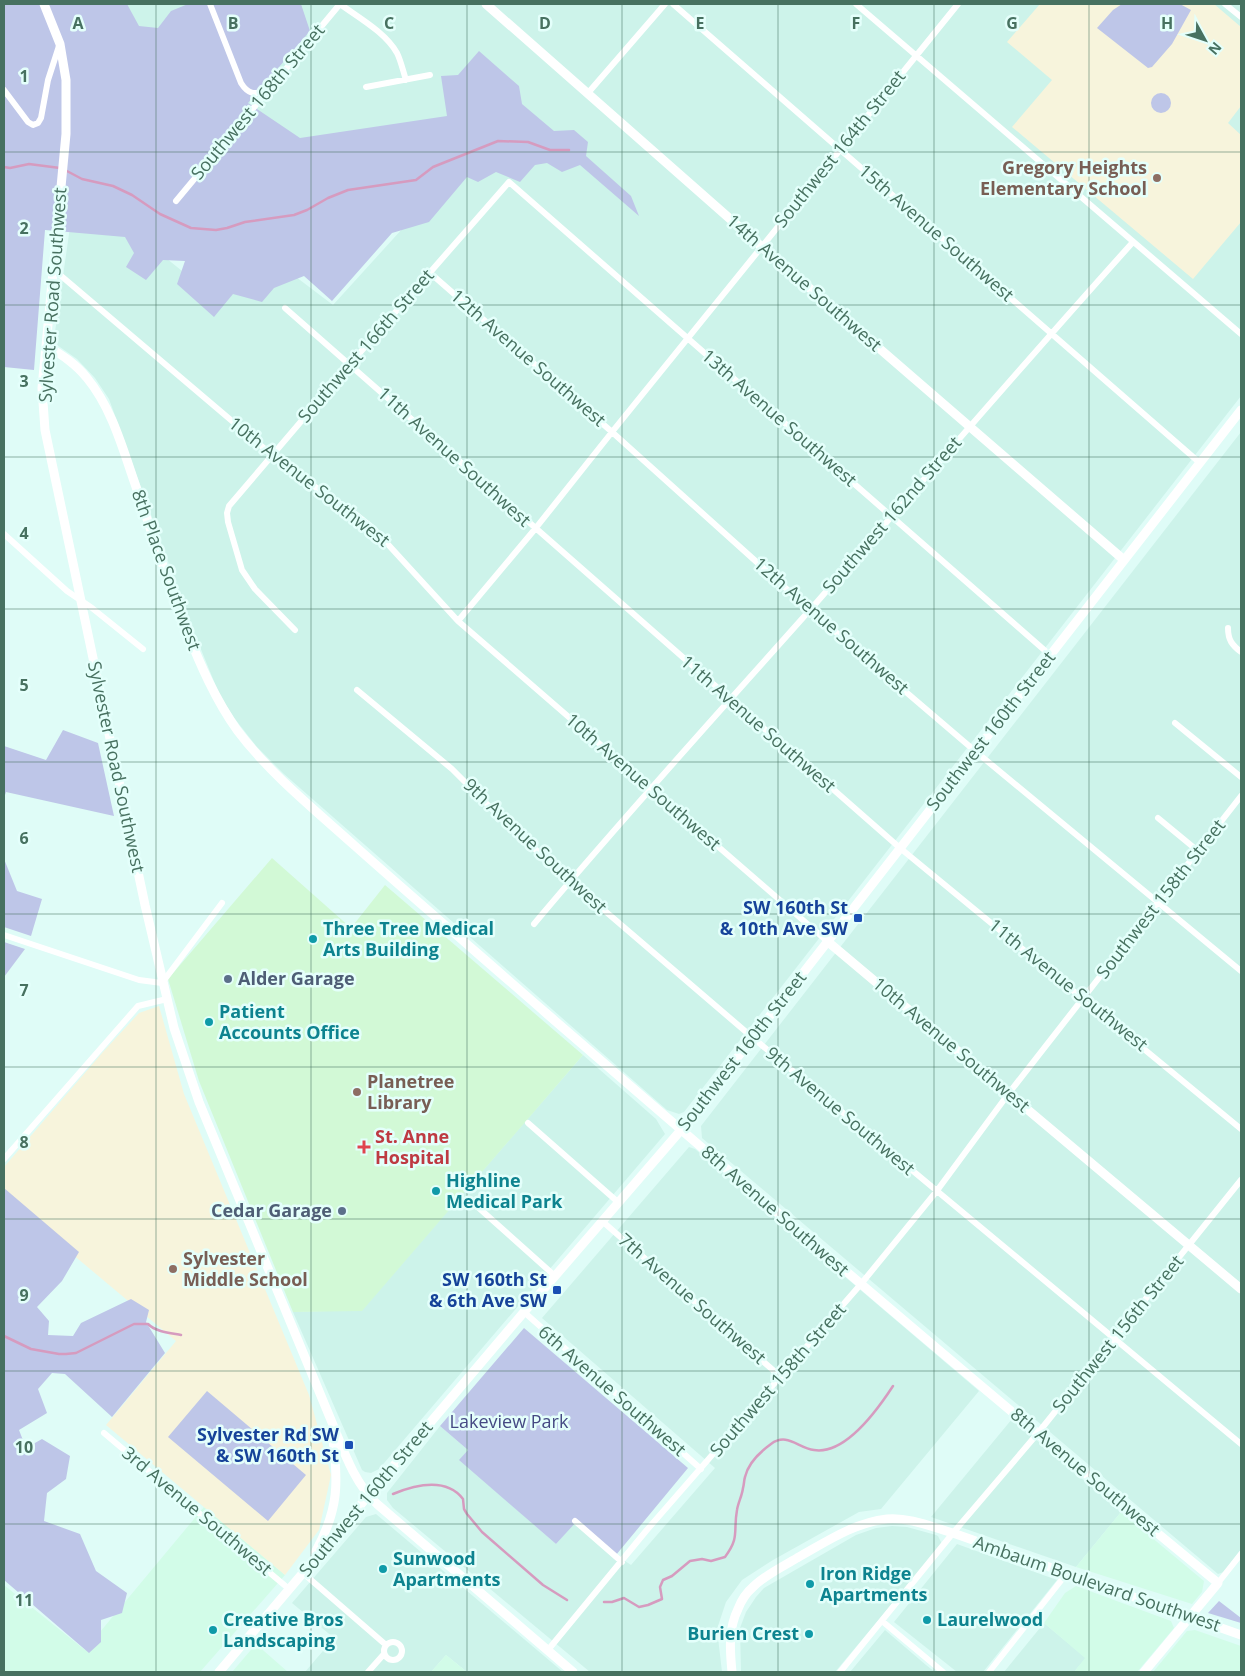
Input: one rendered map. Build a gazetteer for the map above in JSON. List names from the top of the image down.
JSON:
{
  "streets": {
    "street": [
      "Southwest 168th Street",
      "Southwest 164th Street",
      "15th Avenue Southwest",
      "14th Avenue Southwest",
      "Sylvester Road Southwest",
      "Southwest 166th Street",
      "12th Avenue Southwest",
      "13th Avenue Southwest",
      "11th Avenue Southwest",
      "10th Avenue Southwest",
      "Southwest 162nd Street",
      "8th Place Southwest",
      "Southwest 160th Street",
      "9th Avenue Southwest",
      "Southwest 158th Street",
      "8th Avenue Southwest",
      "7th Avenue Southwest",
      "Southwest 156th Street",
      "6th Avenue Southwest",
      "3rd Avenue Southwest",
      "Ambaum Boulevard Southwest"
    ]
  },
  "crossings": [
    ["Southwest 164th Street", "15th Avenue Southwest"],
    ["Southwest 164th Street", "14th Avenue Southwest"],
    ["Southwest 164th Street", "12th Avenue Southwest"],
    ["Southwest 164th Street", "13th Avenue Southwest"],
    ["Southwest 164th Street", "11th Avenue Southwest"],
    ["Southwest 164th Street", "10th Avenue Southwest"],
    ["15th Avenue Southwest", "Southwest 162nd Street"],
    ["15th Avenue Southwest", "Southwest 160th Street"],
    ["14th Avenue Southwest", "Southwest 162nd Street"],
    ["14th Avenue Southwest", "Southwest 160th Street"],
    ["Sylvester Road Southwest", "10th Avenue Southwest"],
    ["Sylvester Road Southwest", "8th Place Southwest"],
    ["Sylvester Road Southwest", "Southwest 160th Street"],
    ["Sylvester Road Southwest", "Southwest 158th Street"],
    ["Southwest 166th Street", "12th Avenue Southwest"],
    ["Southwest 166th Street", "13th Avenue Southwest"],
    ["Southwest 166th Street", "11th Avenue Southwest"],
    ["Southwest 166th Street", "10th Avenue Southwest"],
    ["12th Avenue Southwest", "Southwest 162nd Street"],
    ["12th Avenue Southwest", "Southwest 160th Street"],
    ["12th Avenue Southwest", "Southwest 158th Street"],
    ["13th Avenue Southwest", "Southwest 162nd Street"],
    ["13th Avenue Southwest", "Southwest 160th Street"],
    ["11th Avenue Southwest", "Southwest 162nd Street"],
    ["11th Avenue Southwest", "Southwest 160th Street"],
    ["11th Avenue Southwest", "Southwest 158th Street"],
    ["10th Avenue Southwest", "Southwest 162nd Street"],
    ["10th Avenue Southwest", "Southwest 160th Street"],
    ["10th Avenue Southwest", "Southwest 158th Street"],
    ["10th Avenue Southwest", "Southwest 156th Street"],
    ["Southwest 162nd Street", "9th Avenue Southwest"],
    ["8th Place Southwest", "8th Avenue Southwest"],
    ["Southwest 160th Street", "9th Avenue Southwest"],
    ["Southwest 160th Street", "8th Avenue Southwest"],
    ["Southwest 160th Street", "7th Avenue Southwest"],
    ["Southwest 160th Street", "6th Avenue Southwest"],
    ["Southwest 160th Street", "3rd Avenue Southwest"],
    ["9th Avenue Southwest", "Southwest 158th Street"],
    ["9th Avenue Southwest", "Southwest 156th Street"],
    ["Southwest 158th Street", "8th Avenue Southwest"],
    ["Southwest 158th Street", "7th Avenue Southwest"],
    ["Southwest 158th Street", "6th Avenue Southwest"],
    ["8th Avenue Southwest", "Southwest 156th Street"],
    ["Southwest 156th Street", "Ambaum Boulevard Southwest"]
  ],
  "parks": ["Lakeview Park"],
  "places": {
    "other": [
      "Gregory Heights Elementary School",
      "Three Tree Medical Arts Building",
      "Alder Garage",
      "Patient Accounts Office",
      "Planetree Library",
      "Highline Medical Park",
      "Cedar Garage",
      "Sylvester Middle School",
      "Sunwood Apartments",
      "Iron Ridge Apartments",
      "Laurelwood",
      "Creative Bros Landscaping",
      "Burien Crest"
    ],
    "transit": ["SW 160th St & 10th Ave SW", "SW 160th St & 6th Ave SW", "Sylvester Rd SW & SW 160th St"],
    "health": ["St. Anne Hospital"]
  },
  "north": "bottom right",
  "grid": {
    "columns": [
      "A",
      "B",
      "C",
      "D",
      "E",
      "F",
      "G",
      "H"
    ],
    "rows": [
      "1",
      "2",
      "3",
      "4",
      "5",
      "6",
      "7",
      "8",
      "9",
      "10",
      "11"
    ]
  }
}
